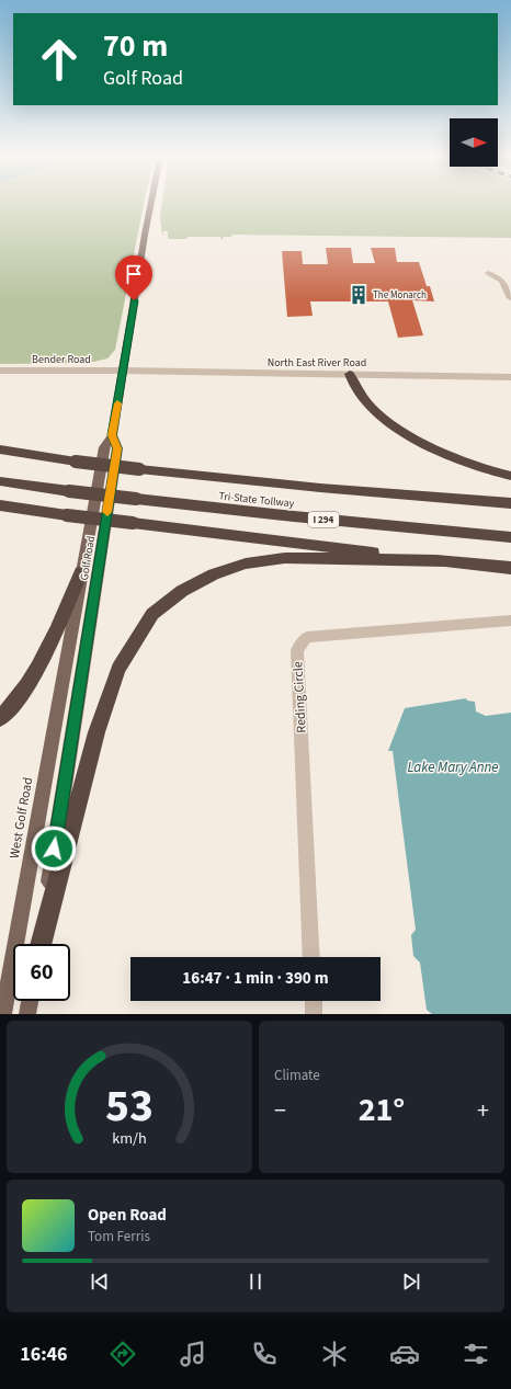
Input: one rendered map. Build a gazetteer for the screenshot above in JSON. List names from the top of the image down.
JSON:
{
  "streets": {
    "highway": ["Tri-State Tollway", "I 294"],
    "main road": ["Golf Road", "West Golf Road"],
    "street": ["Bender Road", "North East River Road", "Reding Circle"]
  },
  "crossings": [
    ["Bender Road", "North East River Road"],
    ["Bender Road", "Golf Road"],
    ["North East River Road", "Golf Road"],
    ["Golf Road", "West Golf Road"]
  ],
  "water": ["Lake Mary Anne"],
  "places": {
    "building": ["The Monarch"]
  },
  "north": "right",
  "page": {
    "turn": ["70 m", "Golf Road"],
    "limit": "60",
    "trip": "16:47 · 1 min · 390 m",
    "tile": "Climate",
    "heat": ["−", "21°", "+"],
    "song": ["Open Road", "Tom Ferris"],
    "tabs": "16:46",
    "gauge": ["53", "km/h"]
  }
}
